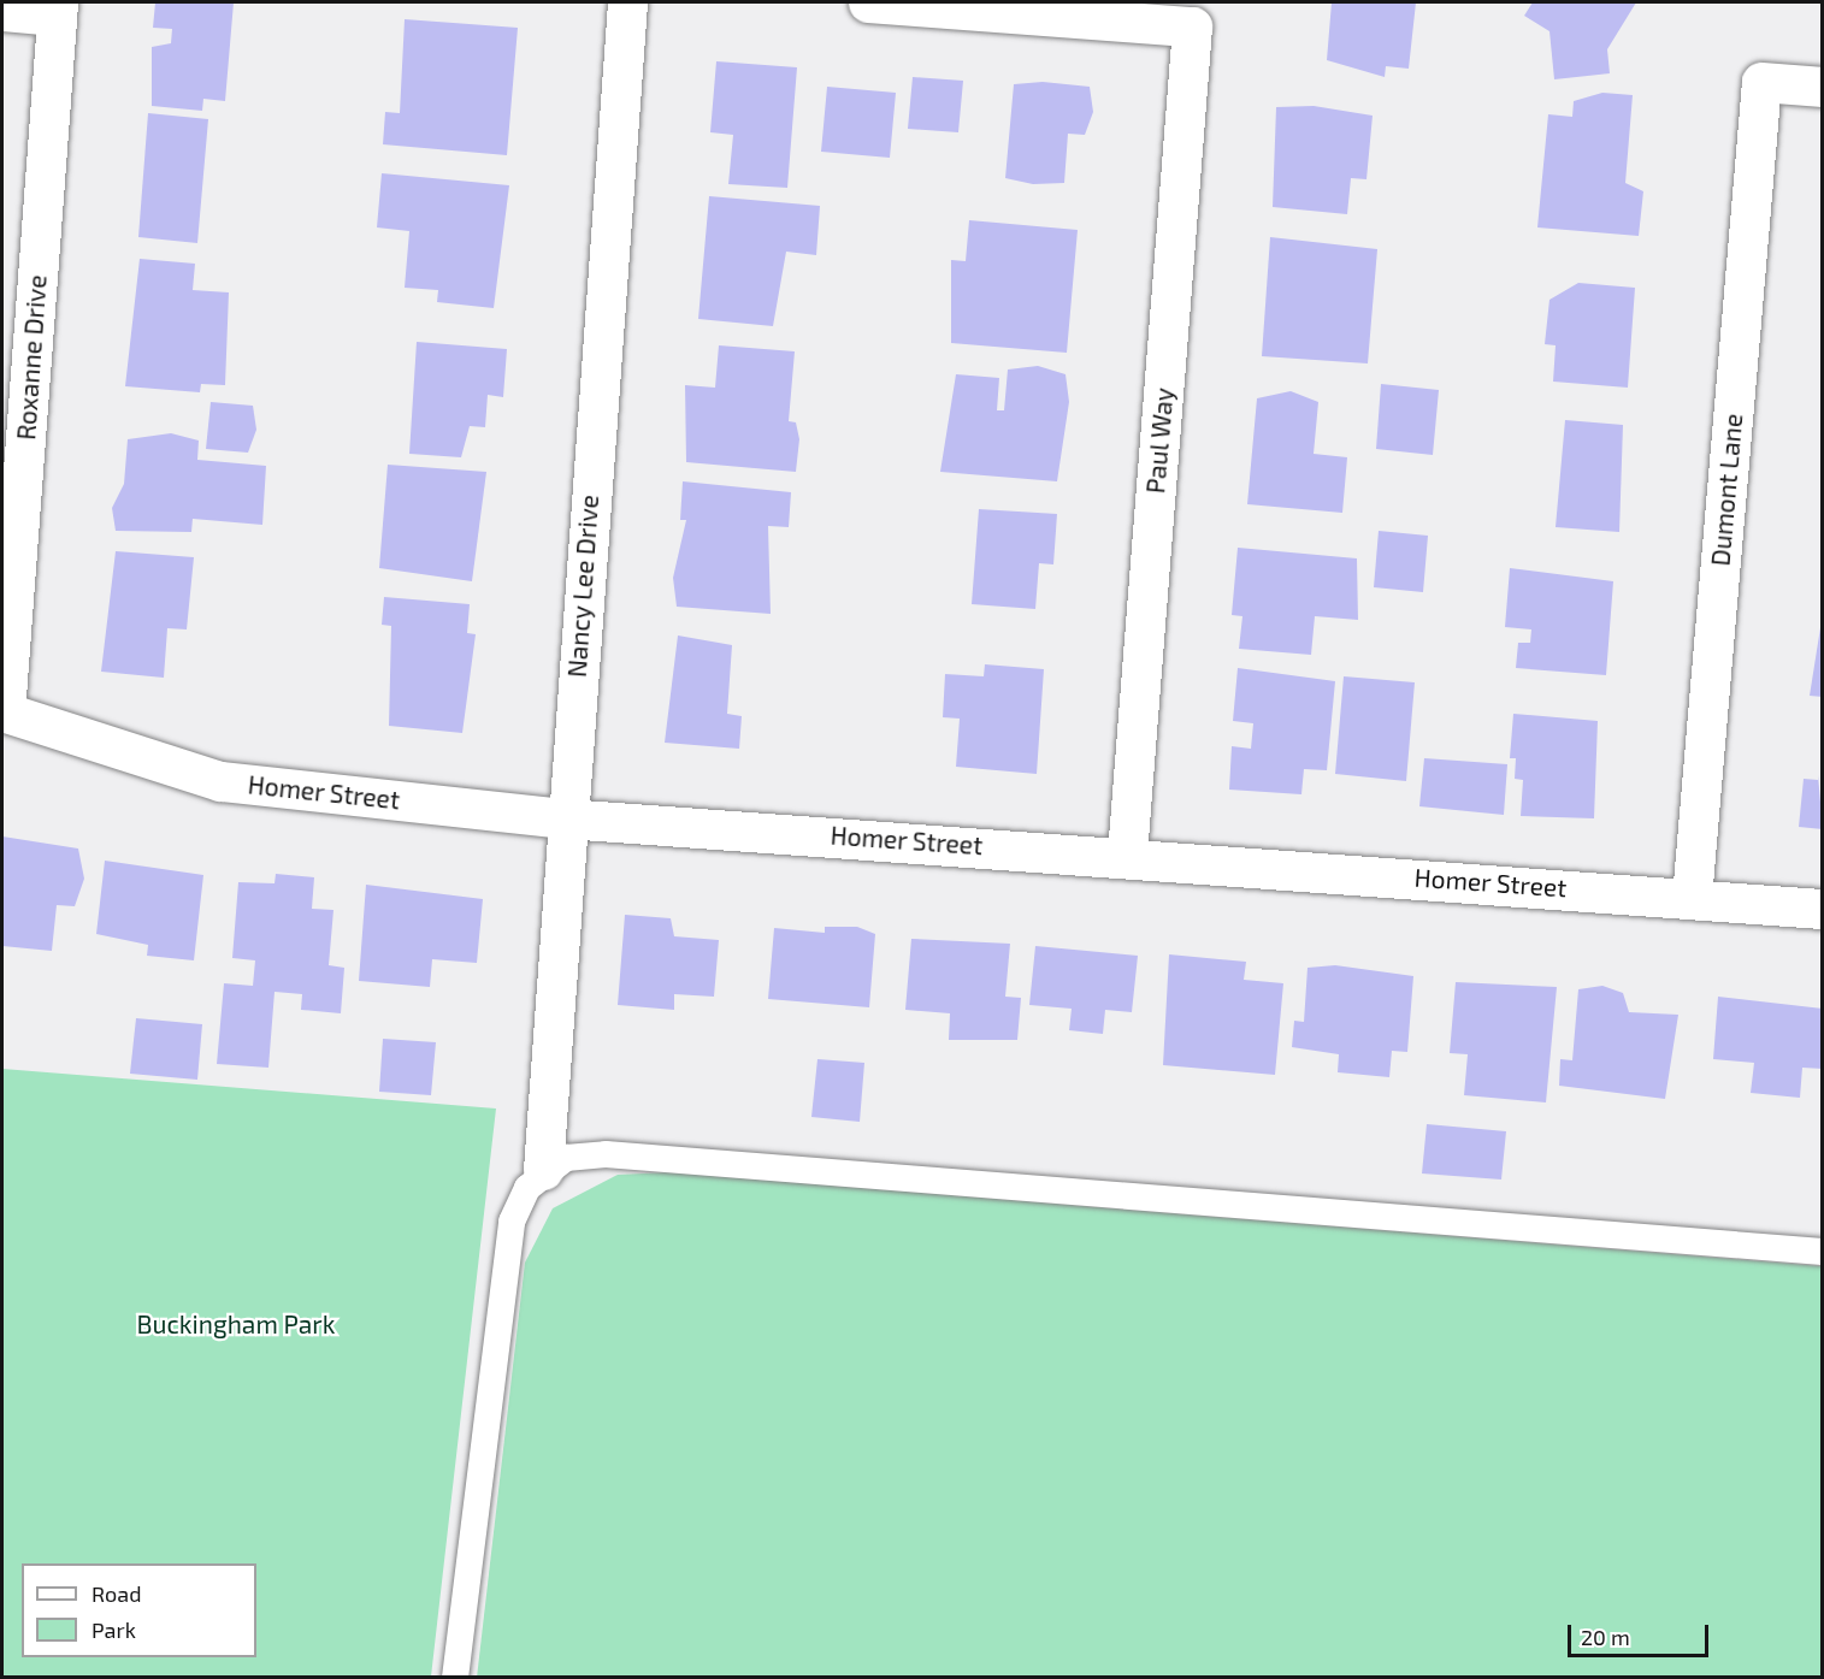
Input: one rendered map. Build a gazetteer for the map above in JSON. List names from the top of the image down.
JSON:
{
  "streets": {
    "street": [
      "Roxanne Drive",
      "Paul Way",
      "Dumont Lane",
      "Nancy Lee Drive",
      "Homer Street"
    ]
  },
  "crossings": [
    ["Roxanne Drive", "Homer Street"],
    ["Paul Way", "Homer Street"],
    ["Dumont Lane", "Homer Street"],
    ["Nancy Lee Drive", "Homer Street"]
  ],
  "parks": ["Buckingham Park"],
  "legend": ["Road", "Park"],
  "scale_bar": "20 m"
}
